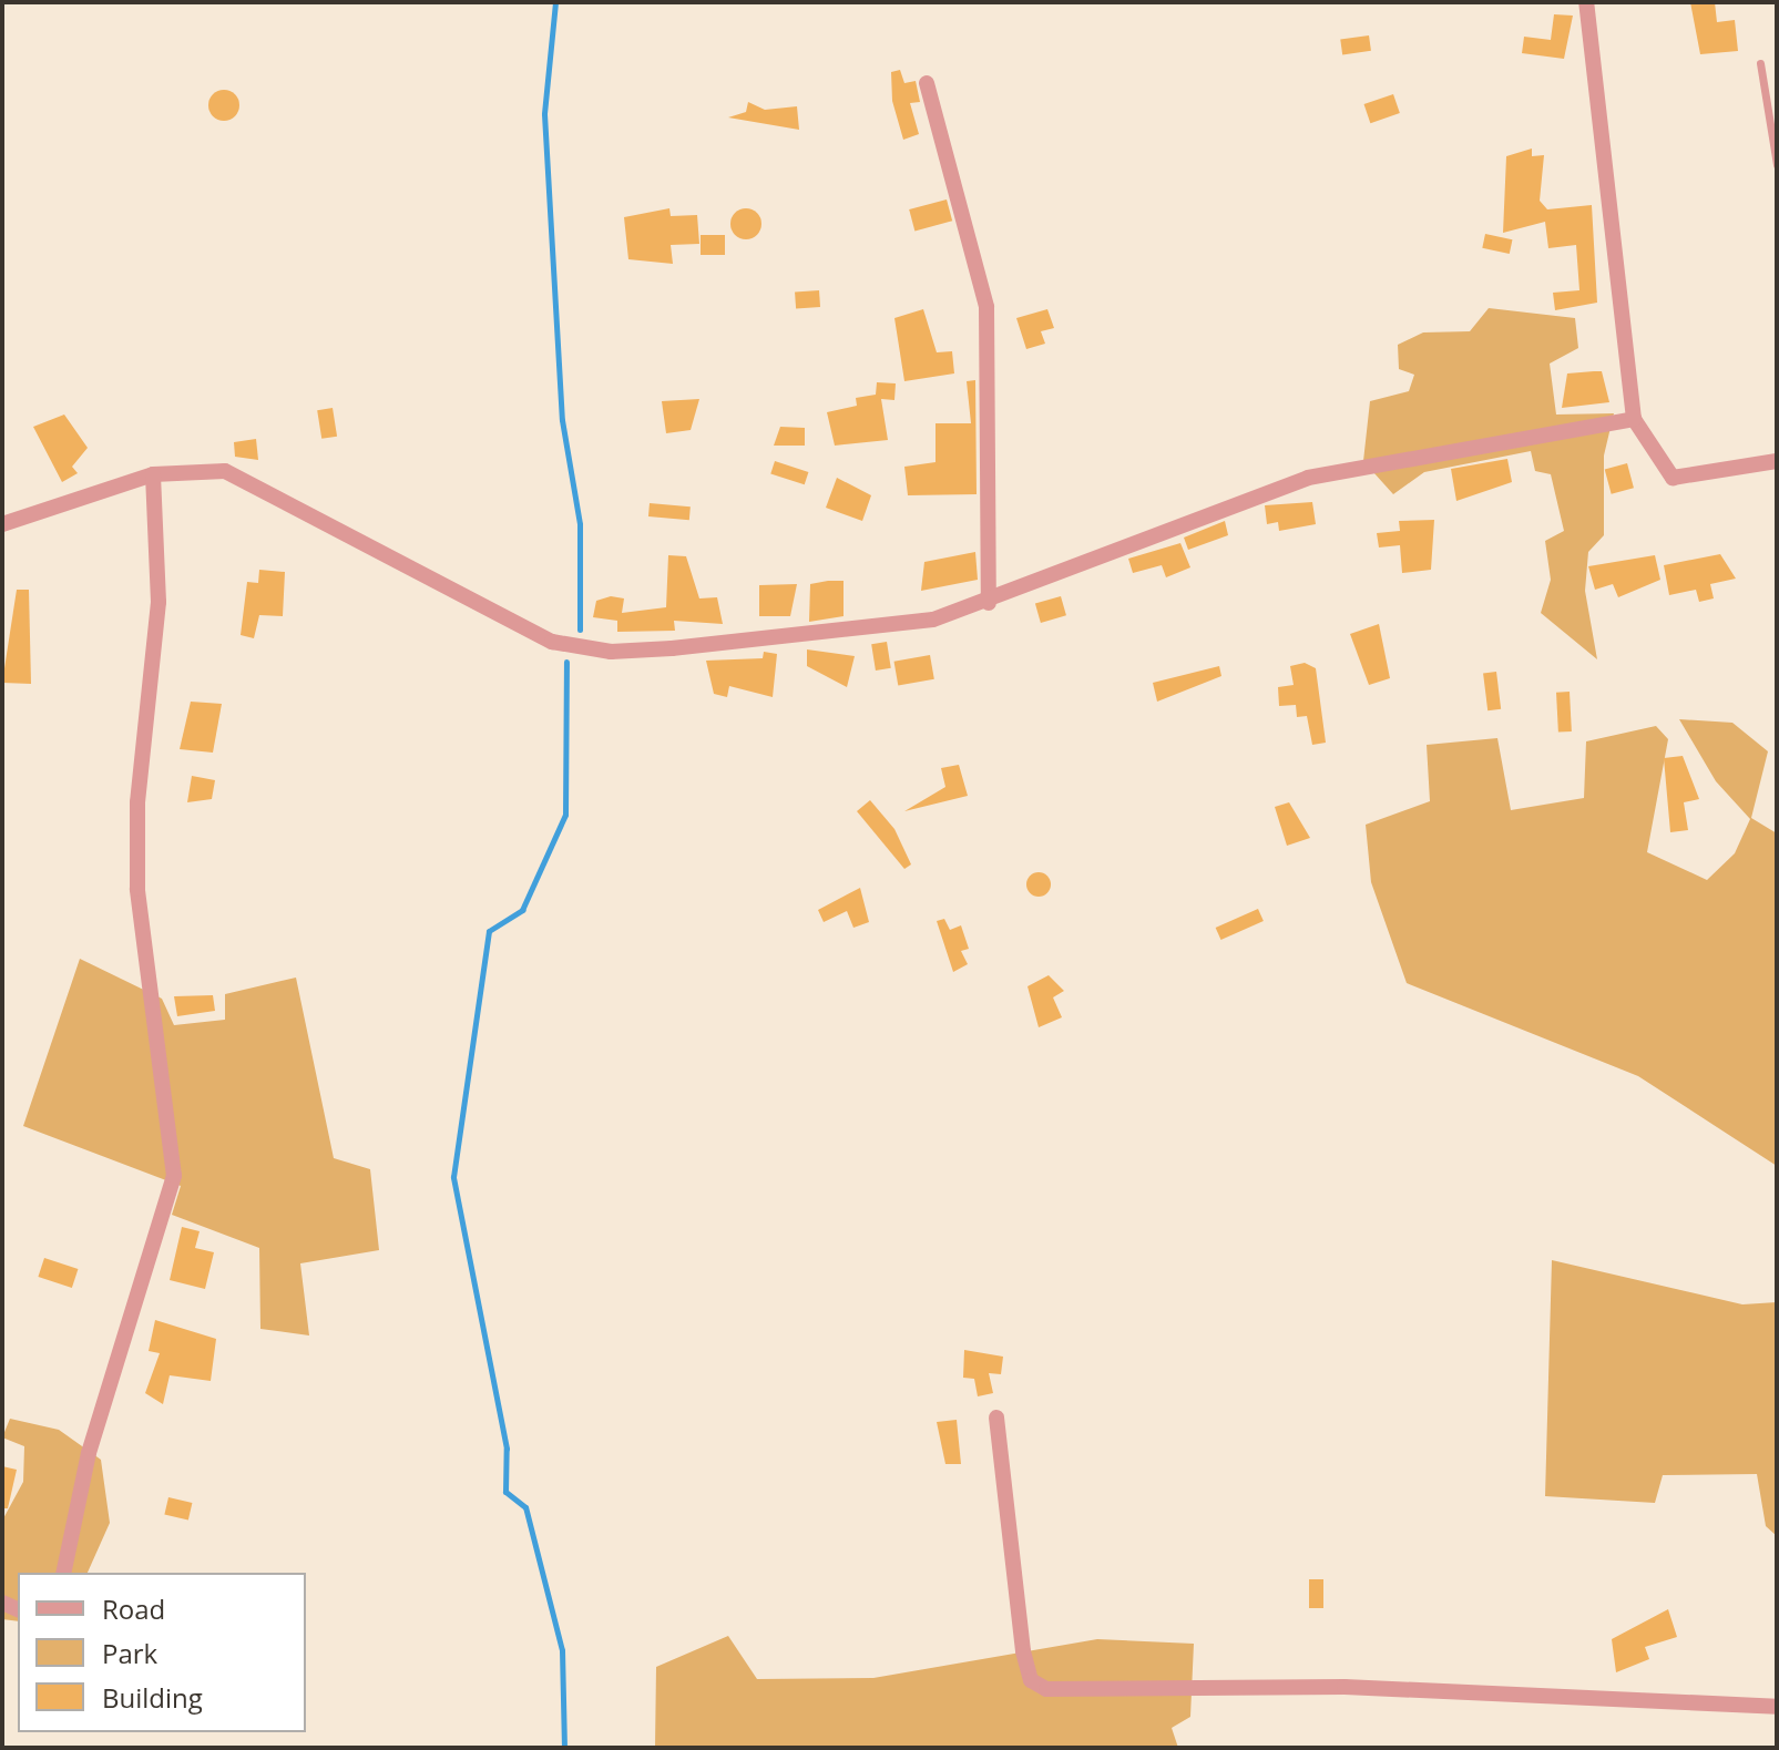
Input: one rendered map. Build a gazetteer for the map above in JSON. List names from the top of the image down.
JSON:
{
  "legend": ["Road", "Park", "Building"]
}
